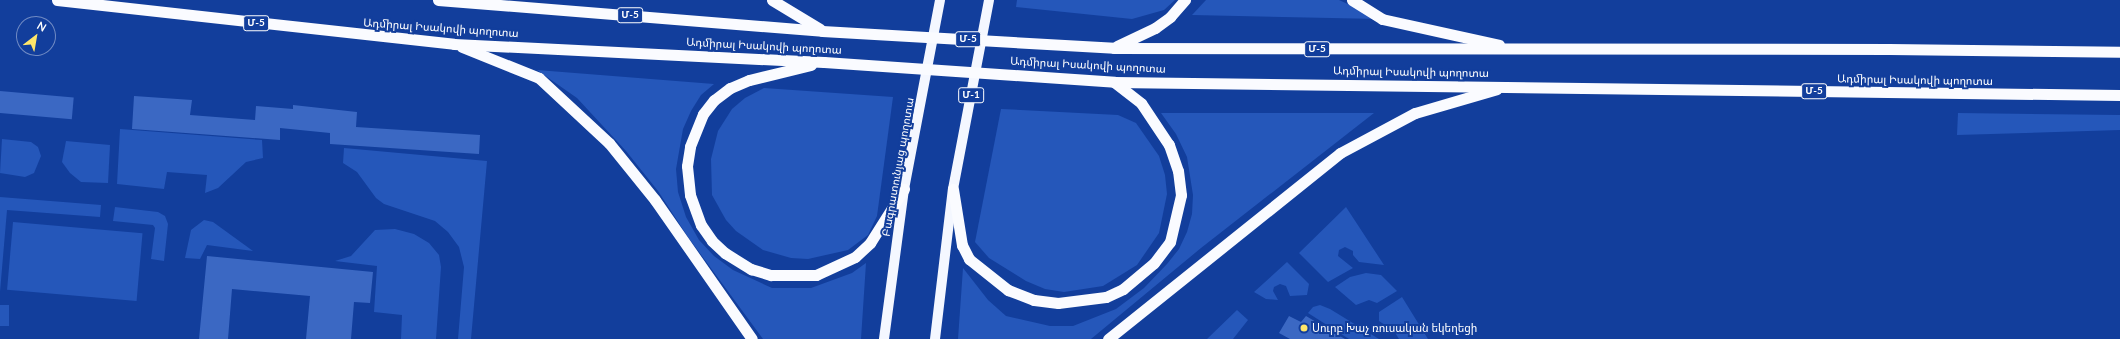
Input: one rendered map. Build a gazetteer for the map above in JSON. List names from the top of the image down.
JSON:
{
  "streets": {
    "highway": ["Մ-5", "Ադմիրալ Իսակովի պողոտա"],
    "main road": ["Մ-1", "Բագրատունյաց պողոտա"]
  },
  "places": ["Սուրբ Խաչ ռուսական եկեղեցի"],
  "north": "top right"
}
